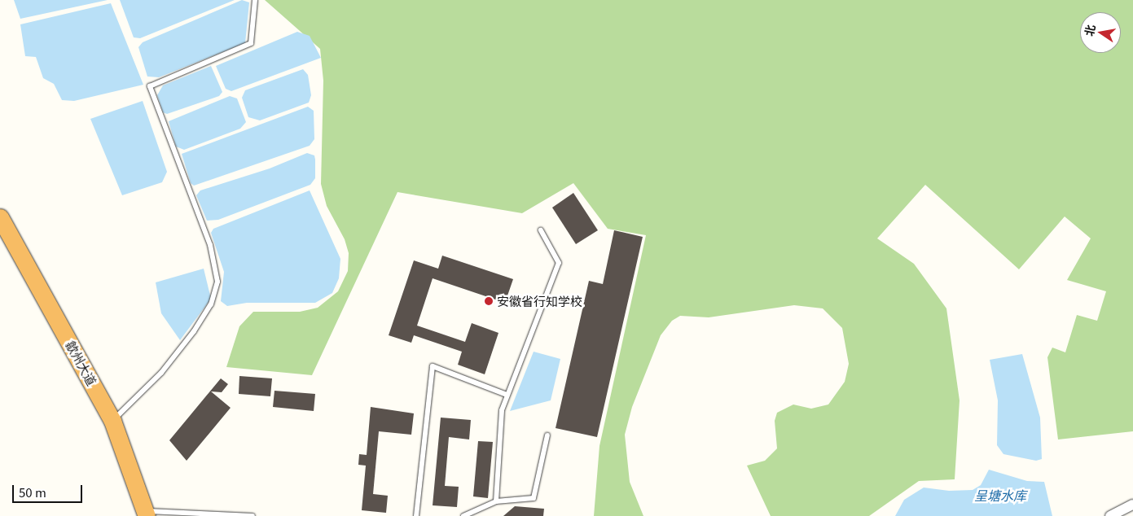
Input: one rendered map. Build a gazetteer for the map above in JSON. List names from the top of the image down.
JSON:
{
  "streets": {
    "highway": ["歙州大道"]
  },
  "water": ["呈塘水库"],
  "places": ["安徽省行知学校"],
  "scale_bar": "50 m",
  "north": "left"
}
